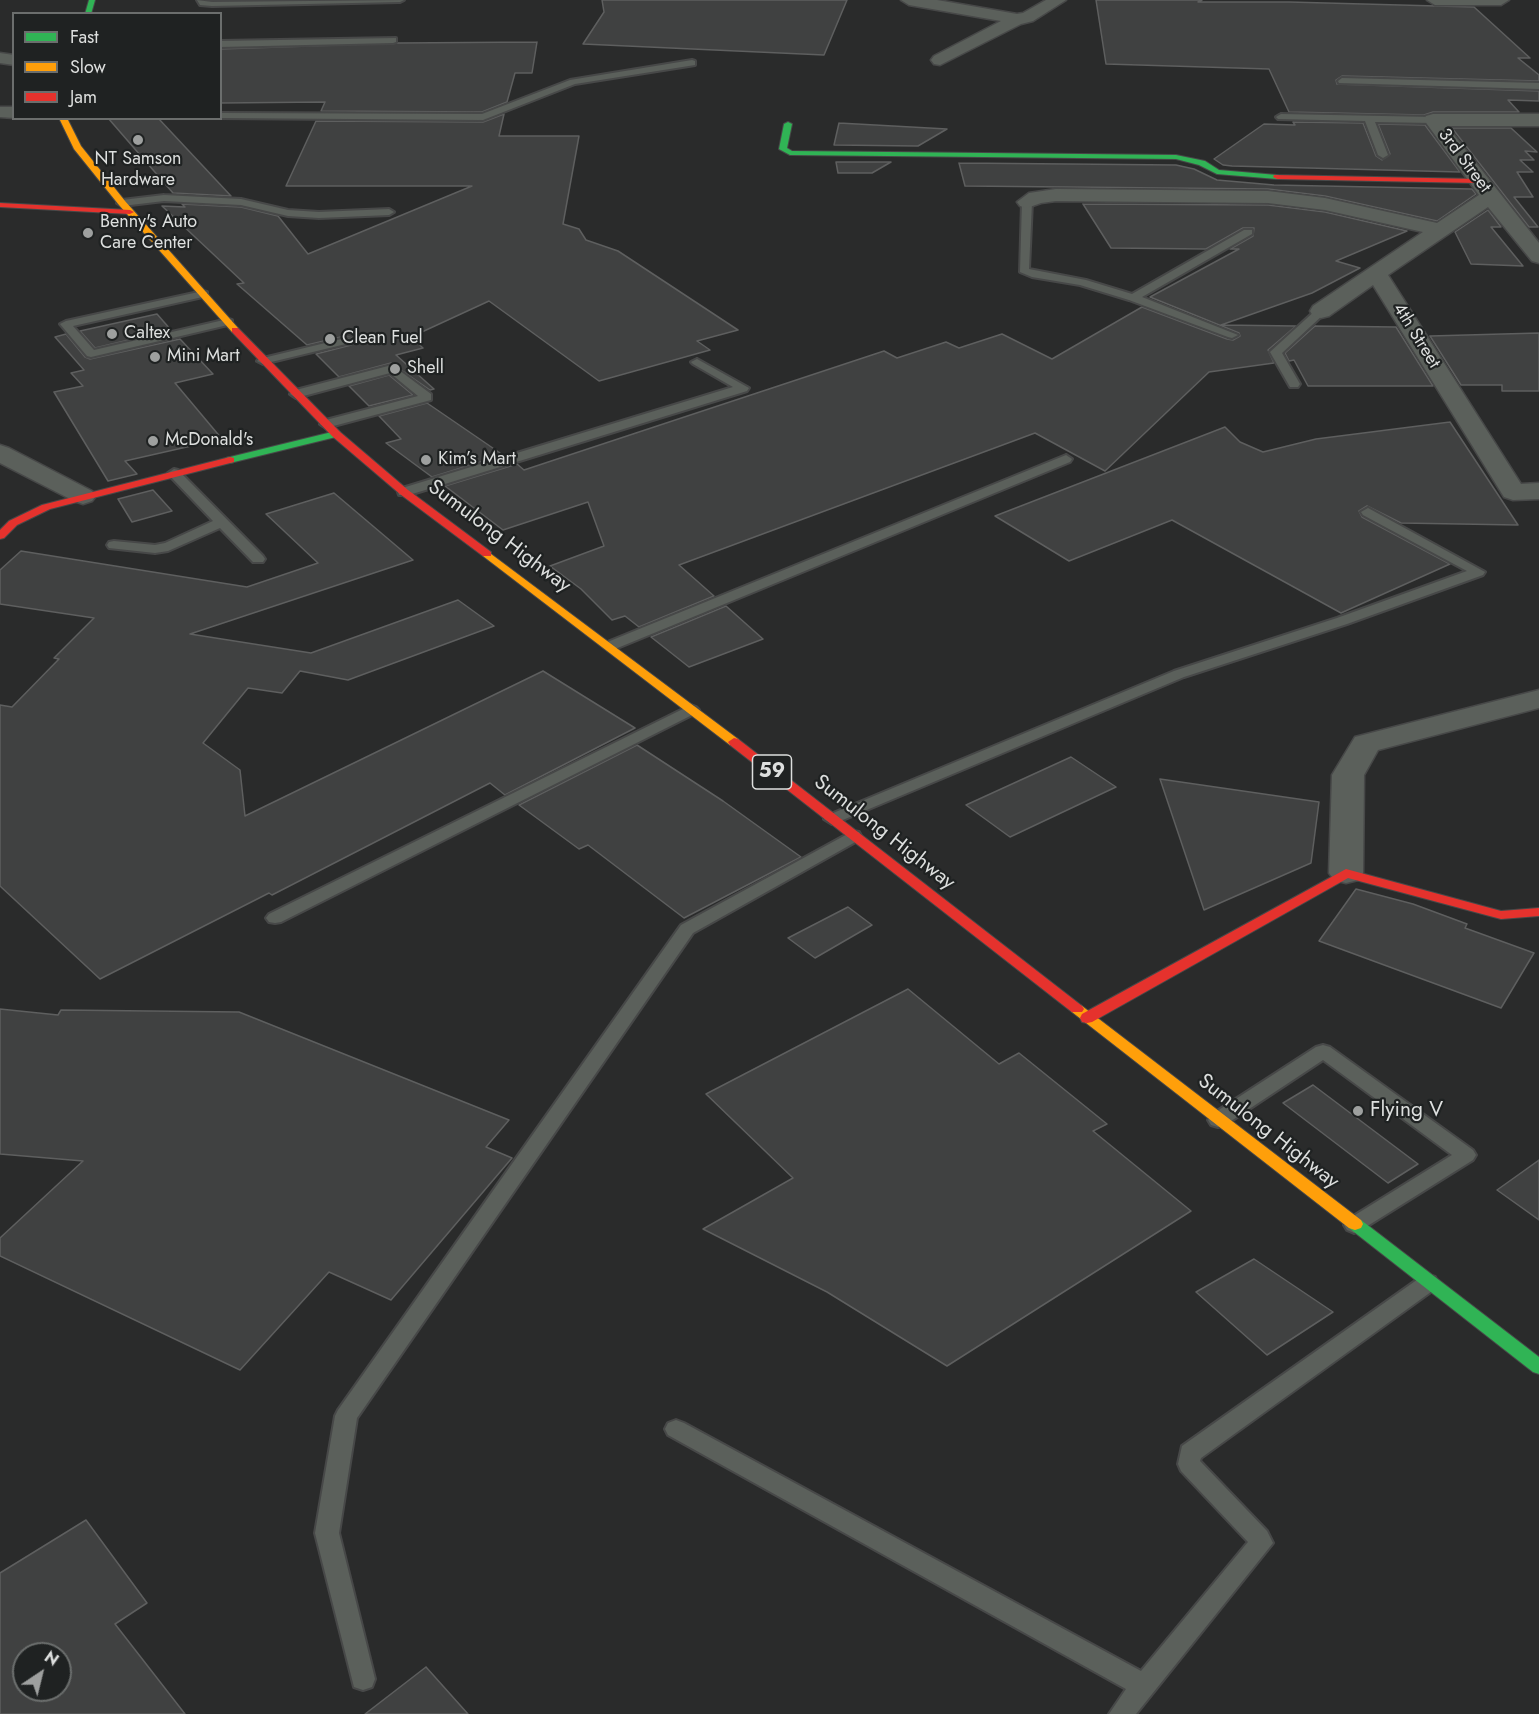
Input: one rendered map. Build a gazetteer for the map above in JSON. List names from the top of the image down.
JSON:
{
  "streets": {
    "main road": ["Sumulong Highway", "59"],
    "street": ["3rd Street", "4th Street"]
  },
  "places": [
    "NT Samson Hardware",
    "Benny's Auto Care Center",
    "Caltex",
    "Clean Fuel",
    "Mini Mart",
    "Shell",
    "McDonald's",
    "Kim’s Mart",
    "Flying V"
  ],
  "legend": ["Fast", "Slow", "Jam"],
  "north": "top right"
}
